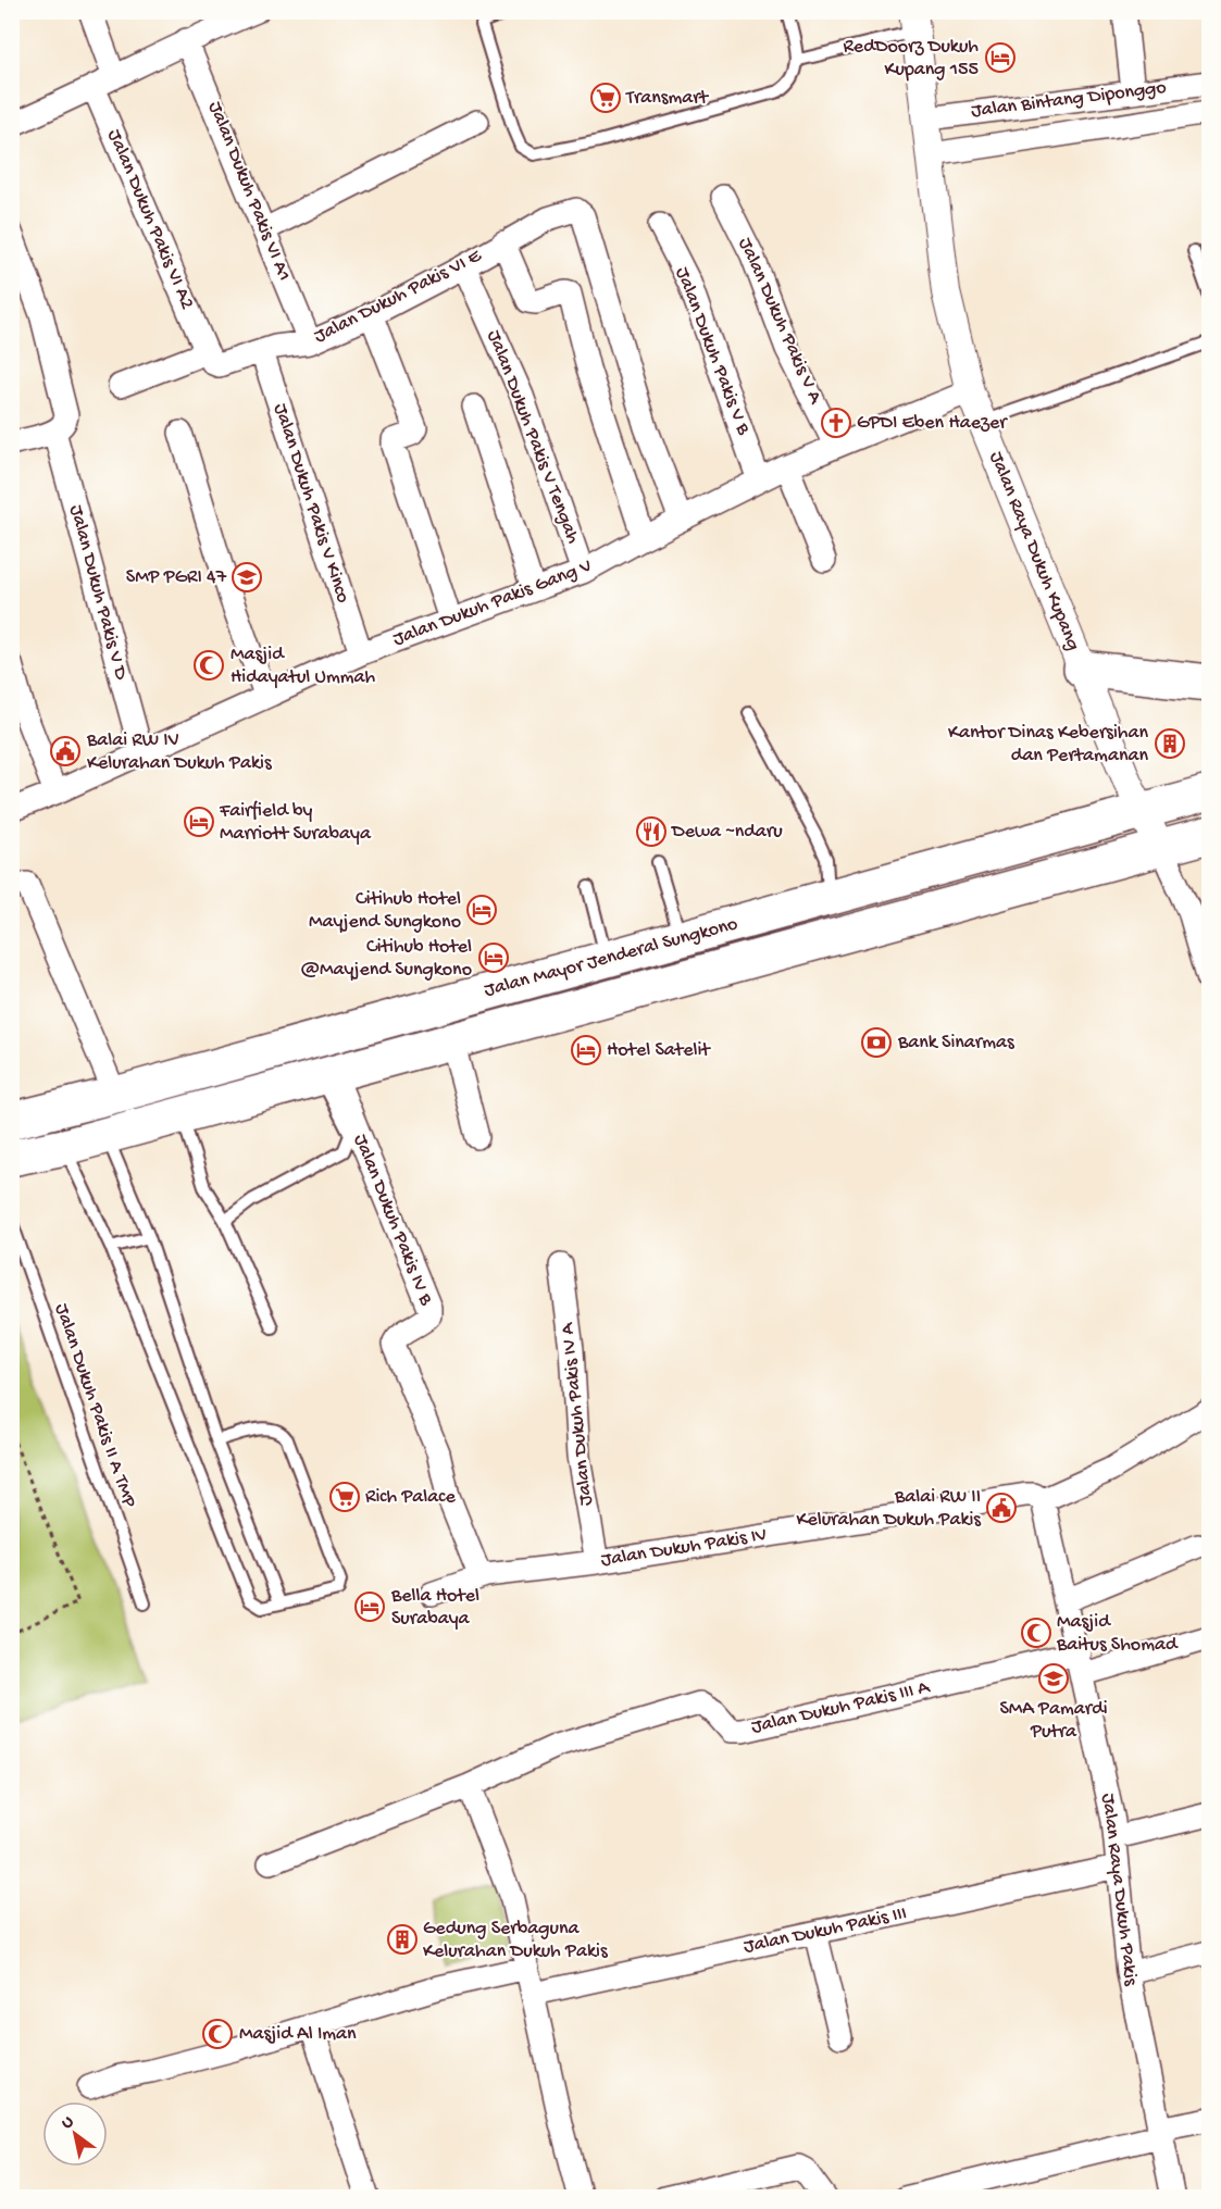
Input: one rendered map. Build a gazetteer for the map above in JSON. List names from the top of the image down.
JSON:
{
  "streets": {
    "main road": ["Jalan Mayor Jenderal Sungkono"],
    "street": [
      "Jalan Bintang Diponggo",
      "Jalan Dukuh Pakis VI A1",
      "Jalan Dukuh Pakis VI A2",
      "Jalan Dukuh Pakis VI E",
      "Jalan Dukuh Pakis V A",
      "Jalan Dukuh Pakis V B",
      "Jalan Dukuh Pakis V Tengah",
      "Jalan Dukuh Pakis V Kinco",
      "Jalan Raya Dukuh Kupang",
      "Jalan Dukuh Pakis V D",
      "Jalan Dukuh Pakis Gang V",
      "Jalan Dukuh Pakis IV B",
      "Jalan Dukuh Pakis IV A",
      "Jalan Dukuh Pakis IV",
      "Jalan Dukuh Pakis III A",
      "Jalan Raya Dukuh Pakis",
      "Jalan Dukuh Pakis III"
    ],
    "lane": ["Jalan Dukuh Pakis II A TMP"]
  },
  "crossings": [
    ["Jalan Bintang Diponggo", "Jalan Raya Dukuh Kupang"],
    ["Jalan Dukuh Pakis VI A1", "Jalan Dukuh Pakis VI E"],
    ["Jalan Dukuh Pakis VI A2", "Jalan Dukuh Pakis VI E"],
    ["Jalan Dukuh Pakis VI E", "Jalan Dukuh Pakis V Tengah"],
    ["Jalan Dukuh Pakis VI E", "Jalan Dukuh Pakis V Kinco"],
    ["Jalan Dukuh Pakis VI E", "Jalan Dukuh Pakis Gang V"],
    ["Jalan Dukuh Pakis V A", "Jalan Dukuh Pakis Gang V"],
    ["Jalan Dukuh Pakis V B", "Jalan Dukuh Pakis Gang V"],
    ["Jalan Dukuh Pakis V Tengah", "Jalan Dukuh Pakis Gang V"],
    ["Jalan Dukuh Pakis V Kinco", "Jalan Dukuh Pakis Gang V"],
    ["Jalan Raya Dukuh Kupang", "Jalan Dukuh Pakis Gang V"],
    ["Jalan Raya Dukuh Kupang", "Jalan Mayor Jenderal Sungkono"],
    ["Jalan Dukuh Pakis V D", "Jalan Dukuh Pakis Gang V"],
    ["Jalan Mayor Jenderal Sungkono", "Jalan Dukuh Pakis IV B"],
    ["Jalan Dukuh Pakis IV B", "Jalan Dukuh Pakis IV"],
    ["Jalan Dukuh Pakis IV A", "Jalan Dukuh Pakis IV"],
    ["Jalan Dukuh Pakis IV", "Jalan Raya Dukuh Pakis"],
    ["Jalan Dukuh Pakis III A", "Jalan Raya Dukuh Pakis"],
    ["Jalan Raya Dukuh Pakis", "Jalan Dukuh Pakis III"]
  ],
  "places": {
    "hotel": [
      "RedDoorz Dukuh Kupang 155",
      "Fairfield by Marriott Surabaya",
      "Citihub Hotel Mayjend Sungkono",
      "Citihub Hotel @Mayjend Sungkono",
      "Hotel Satelit",
      "Bella Hotel Surabaya"
    ],
    "supermarket": ["Transmart", "Rich Palace"],
    "church": ["GPDI Eben Haezer"],
    "school or university": ["SMP PGRI 47", "SMA Pamardi Putra"],
    "mosque": ["Masjid Hidayatul Ummah", "Masjid Baitus Shomad", "Masjid Al Iman"],
    "building": ["Kantor Dinas Kebersihan dan Pertamanan", "Gedung Serbaguna Kelurahan Dukuh Pakis"],
    "public building": ["Balai RW IV Kelurahan Dukuh Pakis", "Balai RW II Kelurahan Dukuh Pakis"],
    "restaurant": ["Dewa ~ndaru"],
    "bank": ["Bank Sinarmas"]
  },
  "north": "top left"
}
